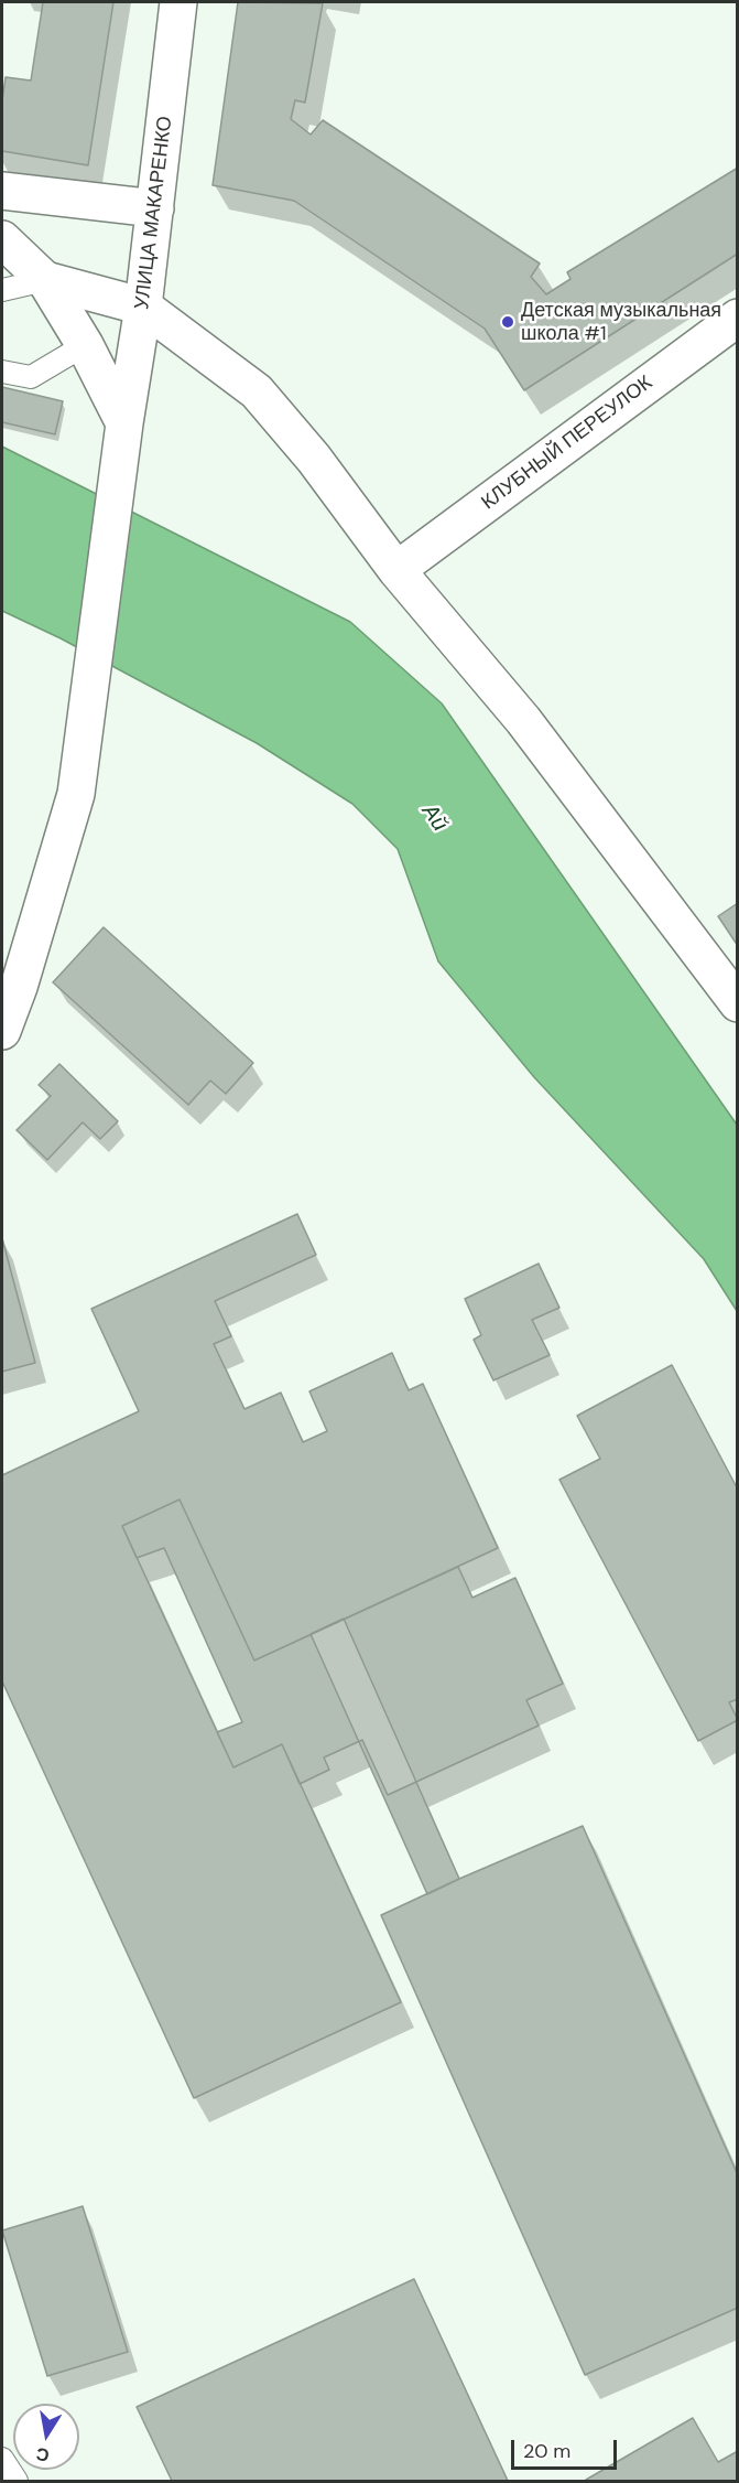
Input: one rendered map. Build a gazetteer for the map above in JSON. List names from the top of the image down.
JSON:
{
  "streets": {
    "street": ["УЛИЦА МАКАРЕНКО", "КЛУБНЫЙ ПЕРЕУЛОК"]
  },
  "water": ["Ай"],
  "places": ["Детская музыкальная школа #1"],
  "scale_bar": "20 m",
  "north": "bottom"
}
